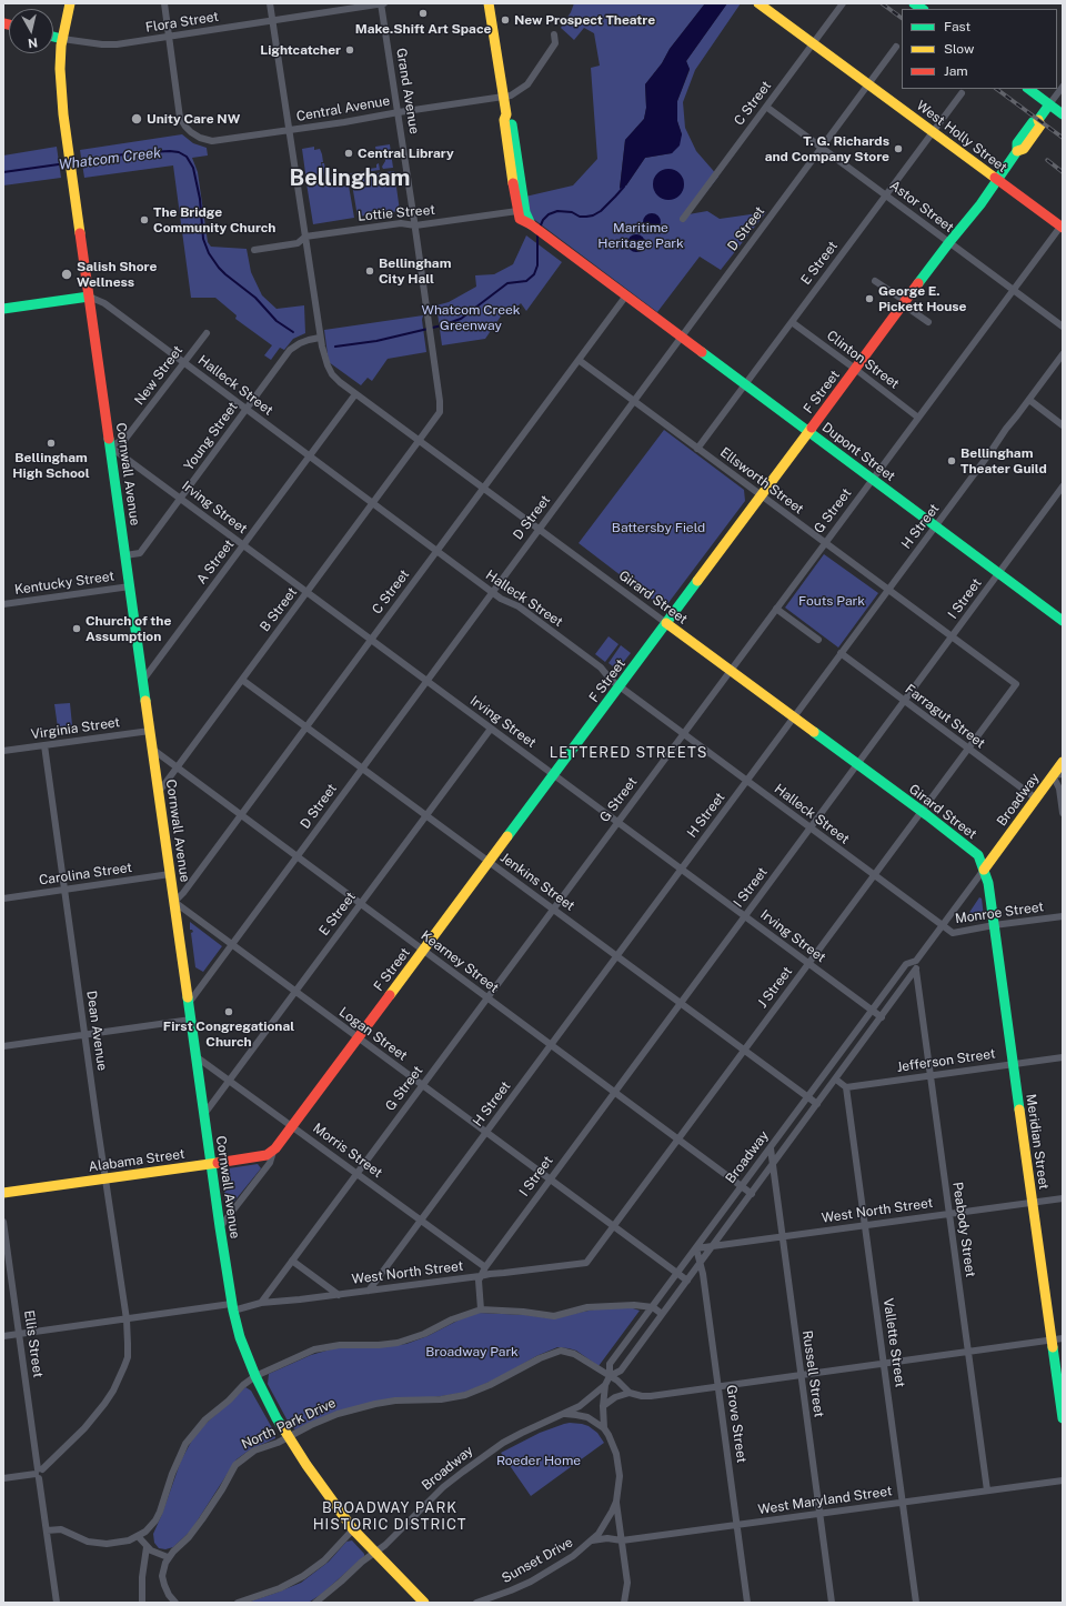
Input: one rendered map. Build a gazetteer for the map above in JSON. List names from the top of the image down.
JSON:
{
  "streets": {
    "street": [
      "Flora Street",
      "Grand Avenue",
      "C Street",
      "Central Avenue",
      "West Holly Street",
      "Astor Street",
      "Lottie Street",
      "D Street",
      "E Street",
      "Clinton Street",
      "New Street",
      "Halleck Street",
      "F Street",
      "Young Street",
      "Dupont Street",
      "Cornwall Avenue",
      "Ellsworth Street",
      "Irving Street",
      "G Street",
      "H Street",
      "A Street",
      "Kentucky Street",
      "Girard Street",
      "I Street",
      "B Street",
      "Farragut Street",
      "Virginia Street",
      "Broadway",
      "Carolina Street",
      "Jenkins Street",
      "Monroe Street",
      "Kearney Street",
      "J Street",
      "Dean Avenue",
      "Logan Street",
      "Jefferson Street",
      "Meridian Street",
      "Morris Street",
      "Alabama Street",
      "West North Street",
      "Peabody Street",
      "Vallette Street",
      "Ellis Street",
      "Russell Street",
      "North Park Drive",
      "Grove Street",
      "West Maryland Street",
      "Sunset Drive"
    ]
  },
  "crossings": [
    ["Flora Street", "Grand Avenue"],
    ["Flora Street", "Central Avenue"],
    ["Flora Street", "Cornwall Avenue"],
    ["Flora Street", "Girard Street"],
    ["Grand Avenue", "Central Avenue"],
    ["Grand Avenue", "Lottie Street"],
    ["Grand Avenue", "Girard Street"],
    ["Grand Avenue", "B Street"],
    ["C Street", "West Holly Street"],
    ["C Street", "Astor Street"],
    ["C Street", "Halleck Street"],
    ["C Street", "Dupont Street"],
    ["C Street", "Cornwall Avenue"],
    ["C Street", "Ellsworth Street"],
    ["C Street", "Irving Street"],
    ["C Street", "Girard Street"],
    ["C Street", "Jenkins Street"],
    ["C Street", "Kearney Street"],
    ["C Street", "Logan Street"],
    ["Central Avenue", "Dupont Street"],
    ["Central Avenue", "Girard Street"],
    ["West Holly Street", "D Street"],
    ["West Holly Street", "E Street"],
    ["West Holly Street", "F Street"],
    ["West Holly Street", "G Street"],
    ["Astor Street", "D Street"],
    ["Astor Street", "E Street"],
    ["Astor Street", "F Street"],
    ["Astor Street", "G Street"],
    ["Lottie Street", "Dupont Street"],
    ["Lottie Street", "Girard Street"],
    ["D Street", "Halleck Street"],
    ["D Street", "Dupont Street"],
    ["D Street", "Cornwall Avenue"],
    ["D Street", "Ellsworth Street"],
    ["D Street", "Irving Street"],
    ["D Street", "Girard Street"],
    ["D Street", "Jenkins Street"],
    ["D Street", "Kearney Street"],
    ["D Street", "Logan Street"],
    ["E Street", "Clinton Street"],
    ["E Street", "Dupont Street"],
    ["E Street", "Cornwall Avenue"],
    ["E Street", "Ellsworth Street"],
    ["E Street", "Irving Street"],
    ["E Street", "Jenkins Street"],
    ["E Street", "Kearney Street"],
    ["E Street", "Logan Street"],
    ["E Street", "Morris Street"],
    ["Clinton Street", "F Street"],
    ["Clinton Street", "G Street"],
    ["New Street", "Halleck Street"],
    ["New Street", "Cornwall Avenue"],
    ["New Street", "Irving Street"],
    ["Halleck Street", "F Street"],
    ["Halleck Street", "Young Street"],
    ["Halleck Street", "Cornwall Avenue"],
    ["Halleck Street", "G Street"],
    ["Halleck Street", "H Street"],
    ["Halleck Street", "A Street"],
    ["Halleck Street", "I Street"],
    ["Halleck Street", "B Street"],
    ["Halleck Street", "Broadway"],
    ["Halleck Street", "Monroe Street"],
    ["Halleck Street", "J Street"],
    ["F Street", "Dupont Street"],
    ["F Street", "Cornwall Avenue"],
    ["F Street", "Ellsworth Street"],
    ["F Street", "Irving Street"],
    ["F Street", "Girard Street"],
    ["F Street", "Jenkins Street"],
    ["F Street", "Kearney Street"],
    ["F Street", "Logan Street"],
    ["F Street", "Morris Street"],
    ["F Street", "Alabama Street"],
    ["Young Street", "Cornwall Avenue"],
    ["Young Street", "Irving Street"],
    ["Young Street", "Girard Street"],
    ["Dupont Street", "G Street"],
    ["Dupont Street", "H Street"],
    ["Dupont Street", "I Street"],
    ["Cornwall Avenue", "Irving Street"],
    ["Cornwall Avenue", "A Street"],
    ["Cornwall Avenue", "Kentucky Street"],
    ["Cornwall Avenue", "B Street"],
    ["Cornwall Avenue", "Virginia Street"],
    ["Cornwall Avenue", "Broadway"],
    ["Cornwall Avenue", "Carolina Street"],
    ["Cornwall Avenue", "Kearney Street"],
    ["Cornwall Avenue", "Logan Street"],
    ["Cornwall Avenue", "Morris Street"],
    ["Cornwall Avenue", "Alabama Street"],
    ["Cornwall Avenue", "West North Street"],
    ["Cornwall Avenue", "North Park Drive"],
    ["Ellsworth Street", "G Street"],
    ["Ellsworth Street", "H Street"],
    ["Ellsworth Street", "I Street"],
    ["Ellsworth Street", "J Street"],
    ["Irving Street", "G Street"],
    ["Irving Street", "H Street"],
    ["Irving Street", "A Street"],
    ["Irving Street", "I Street"],
    ["Irving Street", "B Street"],
    ["Irving Street", "Broadway"],
    ["Irving Street", "J Street"],
    ["G Street", "Girard Street"],
    ["G Street", "Jenkins Street"],
    ["G Street", "Kearney Street"],
    ["G Street", "Logan Street"],
    ["G Street", "Morris Street"],
    ["G Street", "West North Street"],
    ["H Street", "Girard Street"],
    ["H Street", "Farragut Street"],
    ["H Street", "Jenkins Street"],
    ["H Street", "Kearney Street"],
    ["H Street", "Logan Street"],
    ["H Street", "Morris Street"],
    ["H Street", "West North Street"],
    ["A Street", "Girard Street"],
    ["Girard Street", "I Street"],
    ["Girard Street", "B Street"],
    ["Girard Street", "Broadway"],
    ["Girard Street", "J Street"],
    ["Girard Street", "Meridian Street"],
    ["I Street", "Farragut Street"],
    ["I Street", "Jenkins Street"],
    ["I Street", "Kearney Street"],
    ["I Street", "Logan Street"],
    ["I Street", "Morris Street"],
    ["I Street", "West North Street"],
    ["B Street", "Jenkins Street"],
    ["B Street", "Kearney Street"],
    ["Farragut Street", "Broadway"],
    ["Farragut Street", "J Street"],
    ["Virginia Street", "Dean Avenue"],
    ["Broadway", "Jenkins Street"],
    ["Broadway", "Monroe Street"],
    ["Broadway", "Kearney Street"],
    ["Broadway", "Logan Street"],
    ["Broadway", "Meridian Street"],
    ["Broadway", "West North Street"],
    ["Broadway", "Peabody Street"],
    ["Broadway", "Russell Street"],
    ["Broadway", "North Park Drive"],
    ["Broadway", "Grove Street"],
    ["Broadway", "Sunset Drive"],
    ["Carolina Street", "Dean Avenue"],
    ["Jenkins Street", "J Street"],
    ["Monroe Street", "Meridian Street"],
    ["Kearney Street", "J Street"],
    ["J Street", "Logan Street"],
    ["J Street", "West North Street"],
    ["Dean Avenue", "Alabama Street"],
    ["Dean Avenue", "West North Street"],
    ["Dean Avenue", "Ellis Street"],
    ["Jefferson Street", "Meridian Street"],
    ["Jefferson Street", "Peabody Street"],
    ["Jefferson Street", "Vallette Street"],
    ["Meridian Street", "West North Street"],
    ["West North Street", "Peabody Street"],
    ["West North Street", "Vallette Street"],
    ["West North Street", "Ellis Street"],
    ["West North Street", "Russell Street"],
    ["West North Street", "Grove Street"],
    ["Peabody Street", "West Maryland Street"],
    ["Vallette Street", "West Maryland Street"],
    ["Russell Street", "West Maryland Street"],
    ["Grove Street", "West Maryland Street"],
    ["West Maryland Street", "Sunset Drive"]
  ],
  "districts": ["Bellingham", "LETTERED STREETS", "BROADWAY PARK HISTORIC DISTRICT"],
  "water": ["Whatcom Creek"],
  "parks": [
    "Maritime Heritage Park",
    "Whatcom Creek Greenway",
    "Battersby Field",
    "Fouts Park",
    "Broadway Park",
    "Roeder Home"
  ],
  "places": [
    "Make.Shift Art Space",
    "New Prospect Theatre",
    "Lightcatcher",
    "Unity Care NW",
    "T. G. Richards and Company Store",
    "Central Library",
    "The Bridge Community Church",
    "Bellingham City Hall",
    "Salish Shore Wellness",
    "George E. Pickett House",
    "Bellingham High School",
    "Bellingham Theater Guild",
    "Church of the Assumption",
    "First Congregational Church"
  ],
  "legend": ["Fast", "Slow", "Jam"],
  "north": "bottom"
}
